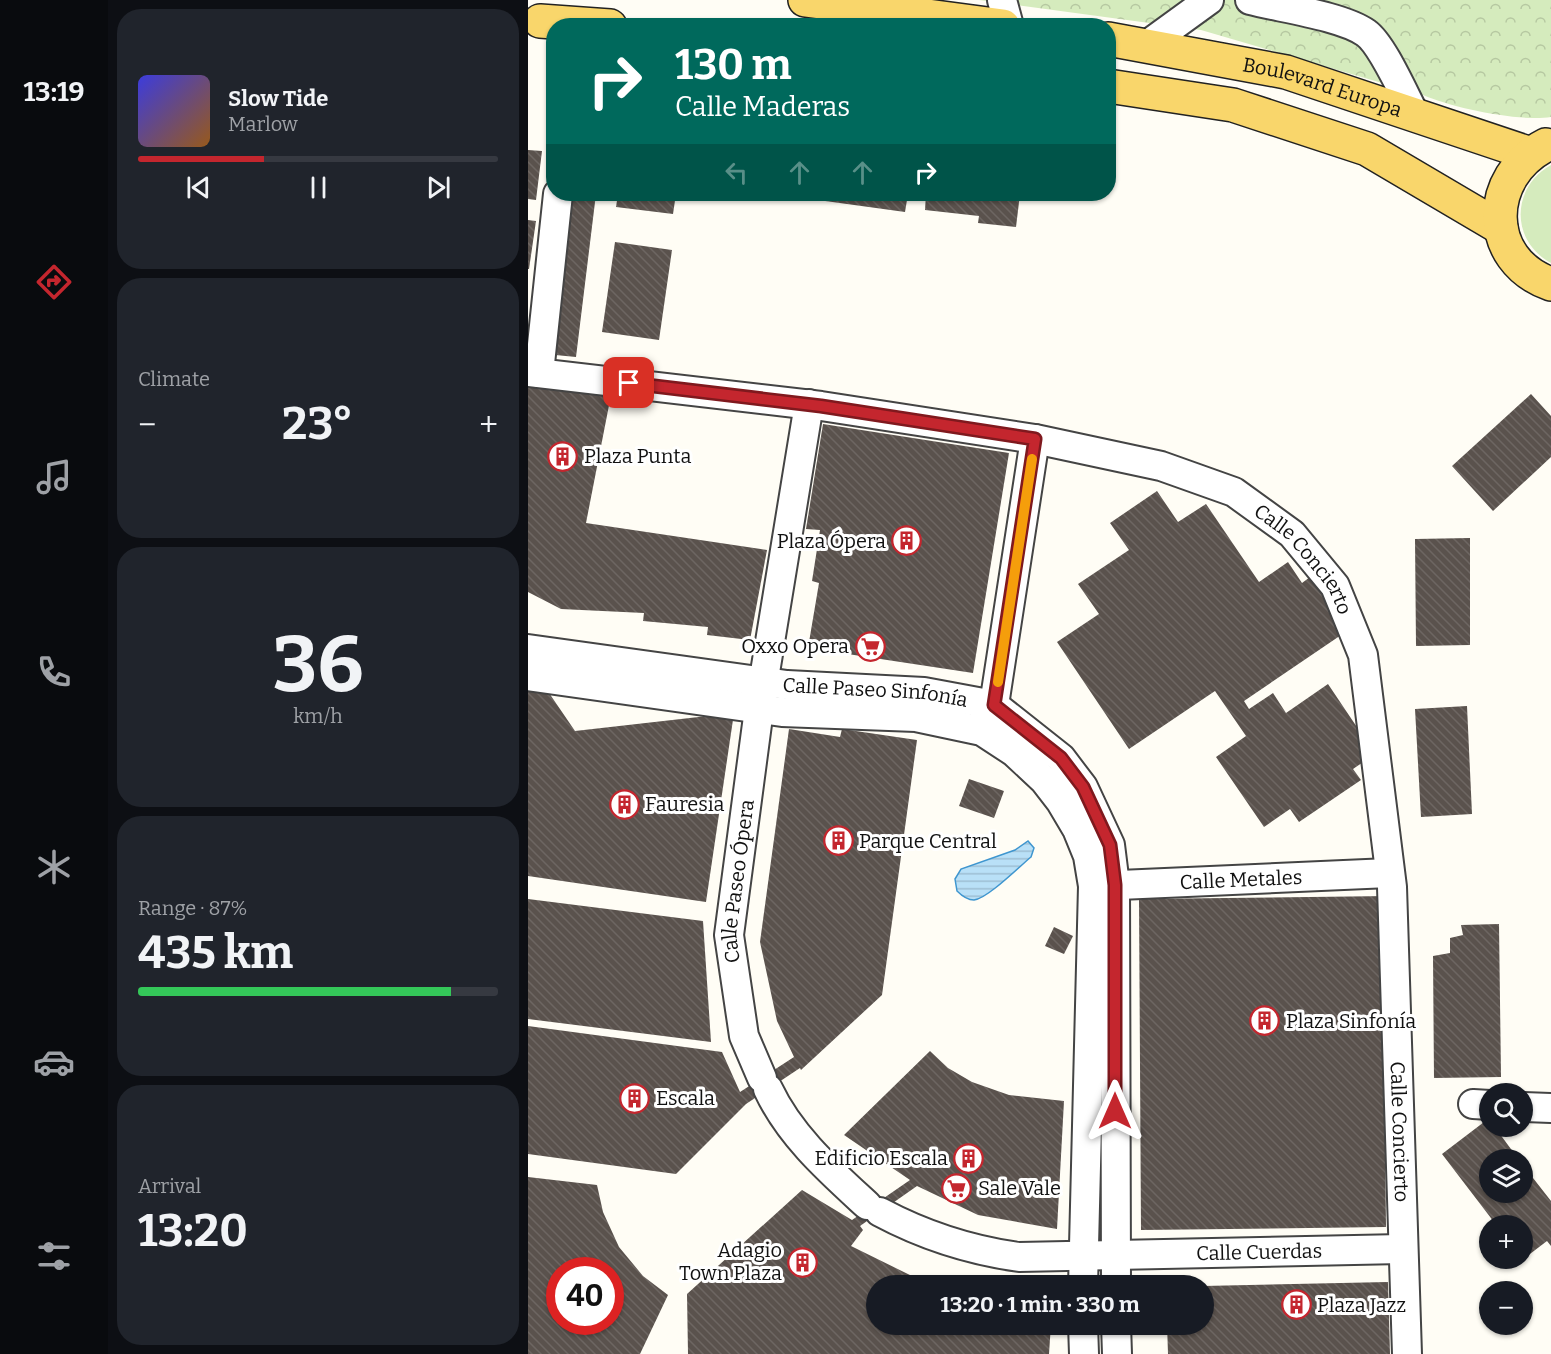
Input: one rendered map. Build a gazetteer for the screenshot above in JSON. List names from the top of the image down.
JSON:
{
  "streets": {
    "main road": ["Boulevard Europa"],
    "street": [
      "Calle Concierto",
      "Calle Paseo Sinfonía",
      "Calle Metales",
      "Calle Paseo Ópera",
      "Calle Cuerdas"
    ]
  },
  "crossings": [
    ["Calle Concierto", "Calle Metales"],
    ["Calle Concierto", "Calle Paseo Ópera"],
    ["Calle Concierto", "Calle Cuerdas"],
    ["Calle Paseo Sinfonía", "Calle Metales"],
    ["Calle Paseo Sinfonía", "Calle Paseo Ópera"],
    ["Calle Paseo Sinfonía", "Calle Cuerdas"],
    ["Calle Paseo Ópera", "Calle Cuerdas"]
  ],
  "places": {
    "building": [
      "Plaza Punta",
      "Plaza Ópera",
      "Fauresia",
      "Parque Central",
      "Plaza Sinfonía",
      "Escala",
      "Edificio Escala",
      "Adagio Town Plaza",
      "Plaza Jazz"
    ],
    "supermarket": ["Oxxo Opera", "Sale Vale"]
  },
  "page": {
    "tabs": "13:19",
    "turn": ["130 m", "Calle Maderas"],
    "song": ["Slow Tide", "Marlow"],
    "tile": [
      "Climate",
      ["36", "km/h"],
      ["Range · 87%", "435 km"],
      ["Arrival", "13:20"]
    ],
    "heat": ["−", "23°", "+"],
    "map_buttons": ["+", "−"],
    "limit": "40",
    "trip": "13:20 · 1 min · 330 m"
  }
}
